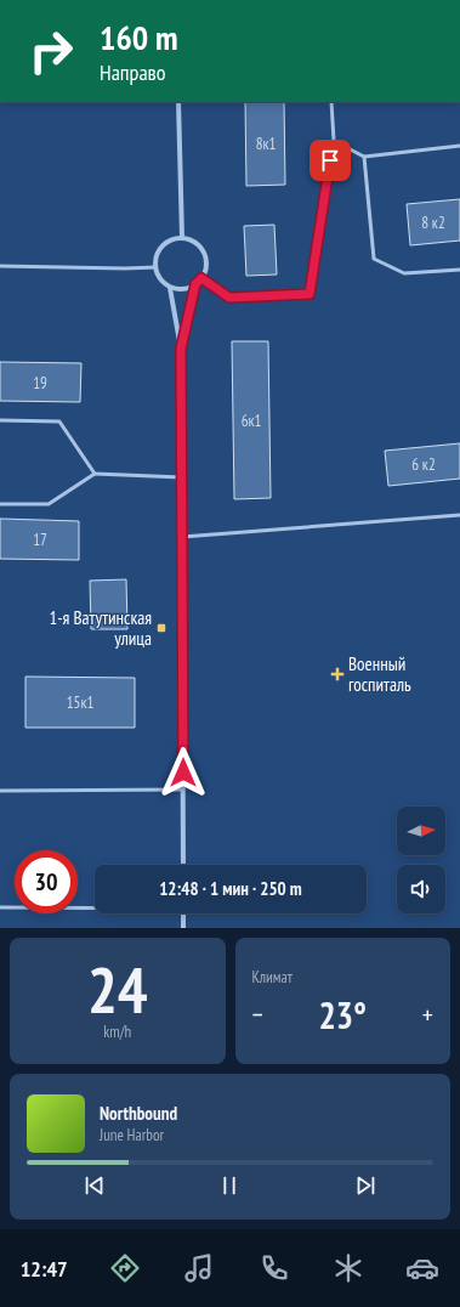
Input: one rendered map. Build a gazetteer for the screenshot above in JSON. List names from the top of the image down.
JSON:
{
  "places": {
    "transit": ["1-я Ватутинская улица"],
    "health": ["Военный госпиталь"]
  },
  "house_numbers": [
    "8к1",
    "8 к2",
    "19",
    "6к1",
    "6 к2",
    "17",
    "15к1"
  ],
  "north": "right",
  "page": {
    "turn": ["160 m", "Направо"],
    "limit": "30",
    "trip": "12:48 · 1 мин · 250 m",
    "tile": [
      ["24", "km/h"],
      "Климат"
    ],
    "heat": ["−", "23°", "+"],
    "song": ["Northbound", "June Harbor"],
    "tabs": "12:47"
  }
}
